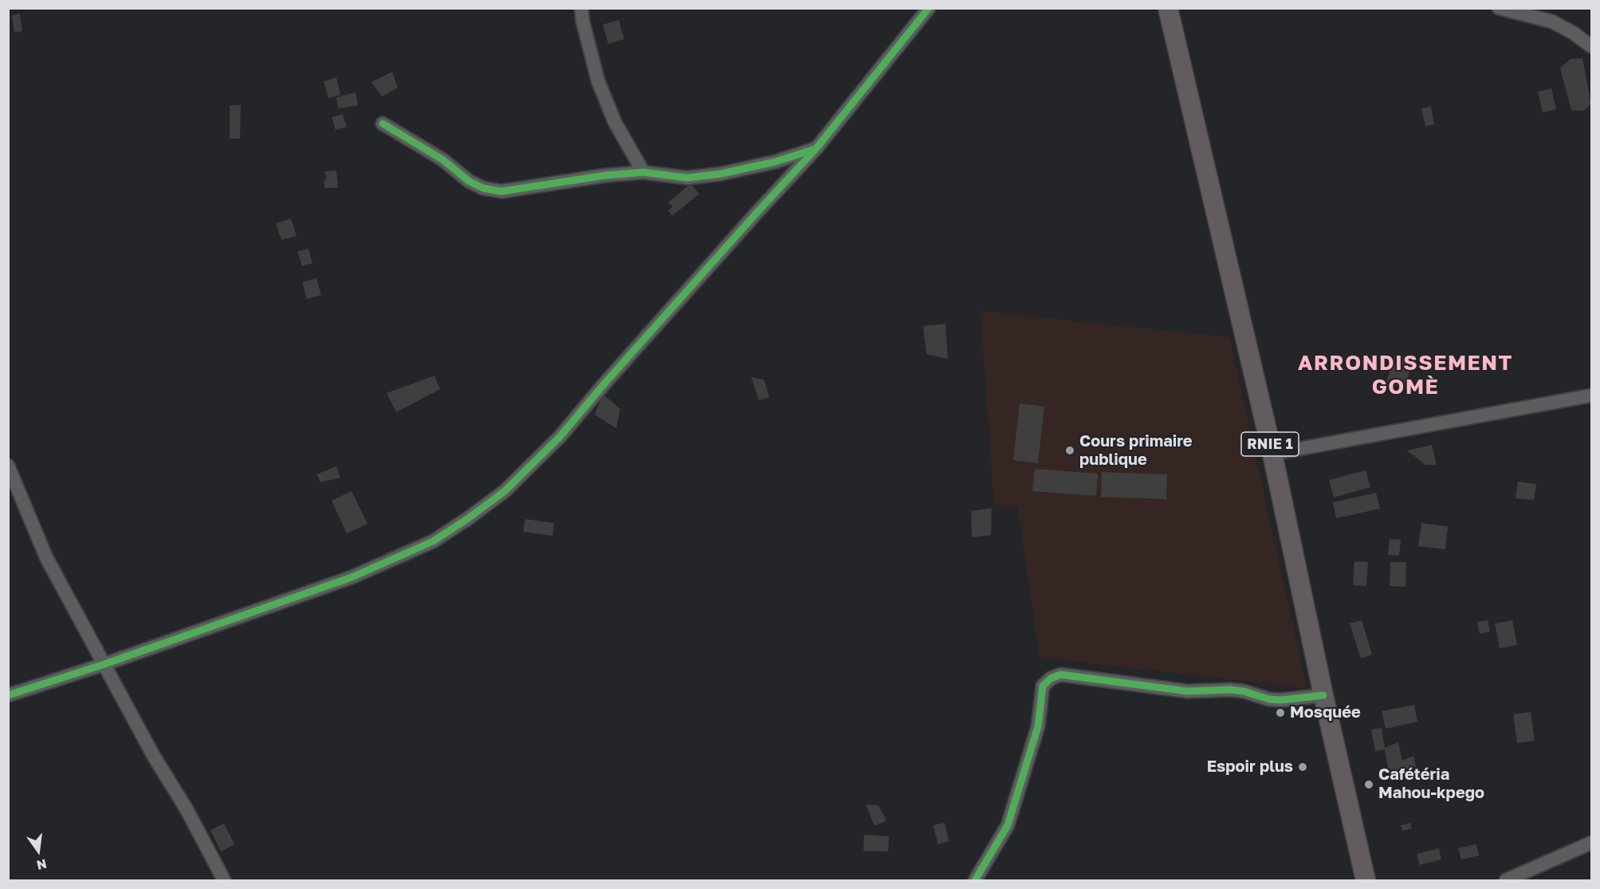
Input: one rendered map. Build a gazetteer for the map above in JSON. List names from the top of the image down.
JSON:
{
  "streets": {
    "highway": ["RNIE 1"]
  },
  "districts": ["ARRONDISSEMENT GOMÈ"],
  "places": [
    "Cours primaire publique",
    "Mosquée",
    "Espoir plus",
    "Cafétéria Mahou-kpego"
  ],
  "north": "bottom"
}
